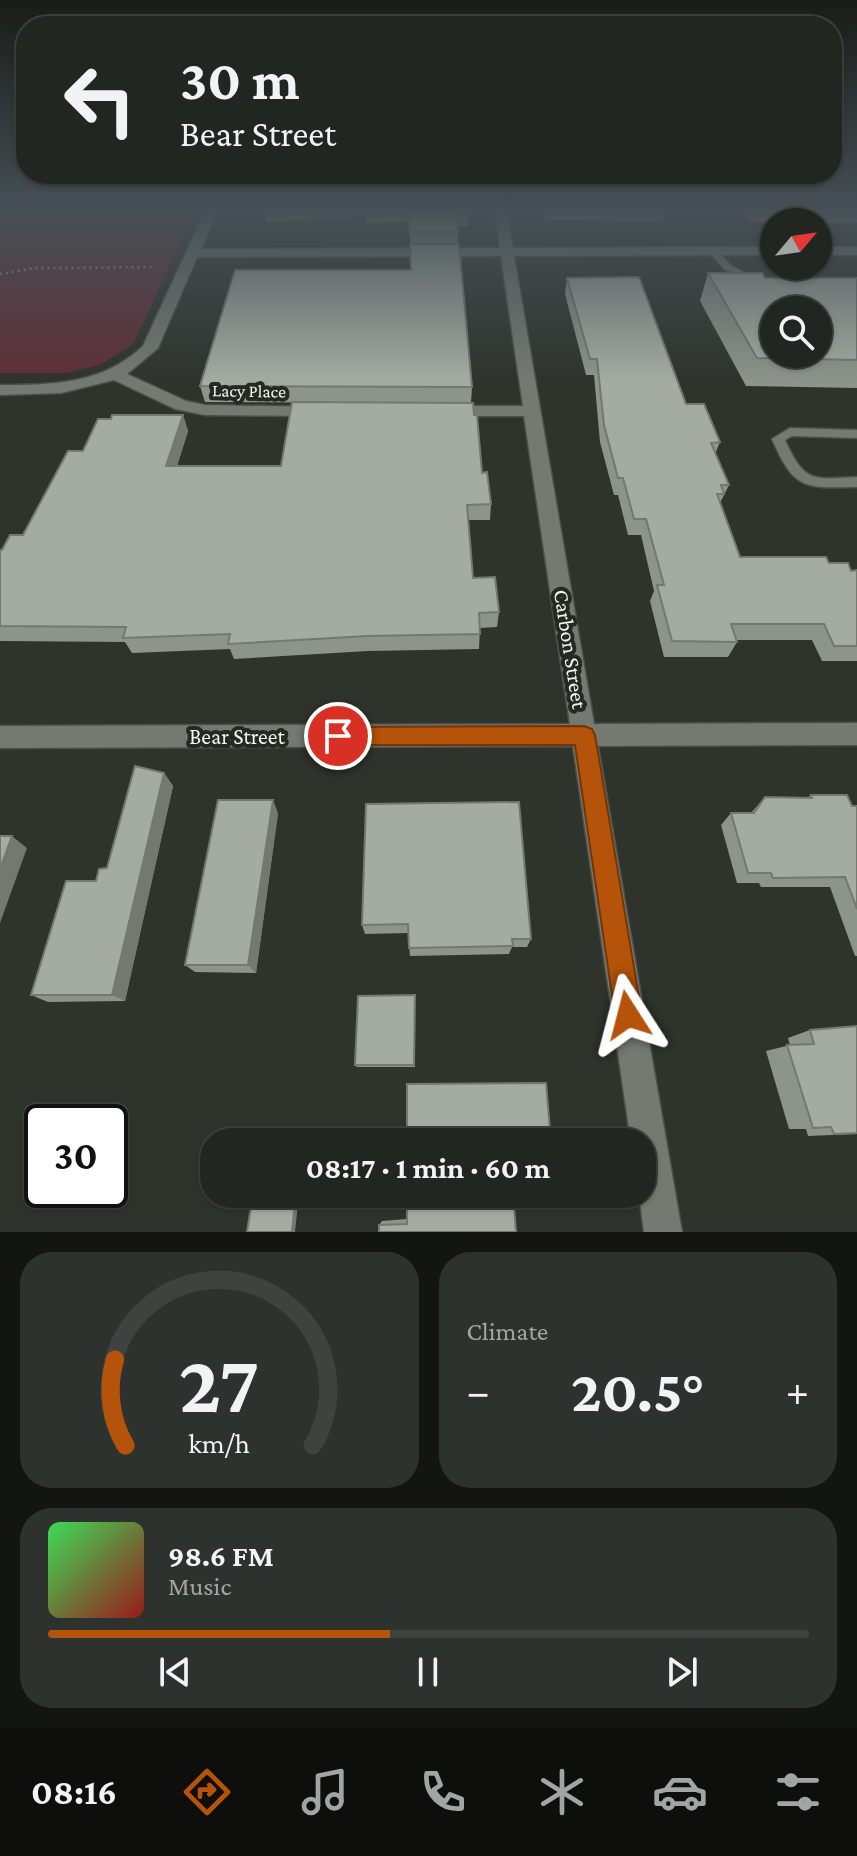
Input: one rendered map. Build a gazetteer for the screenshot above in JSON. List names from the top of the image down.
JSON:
{
  "streets": {
    "street": ["Lacy Place", "Carbon Street", "Bear Street"]
  },
  "crossings": [
    ["Carbon Street", "Bear Street"]
  ],
  "north": "top right",
  "page": {
    "turn": ["30 m", "Bear Street"],
    "limit": "30",
    "trip": "08:17 · 1 min · 60 m",
    "tile": "Climate",
    "heat": ["−", "20.5°", "+"],
    "song": ["98.6 FM", "Music"],
    "tabs": "08:16",
    "gauge": ["27", "km/h"]
  }
}
